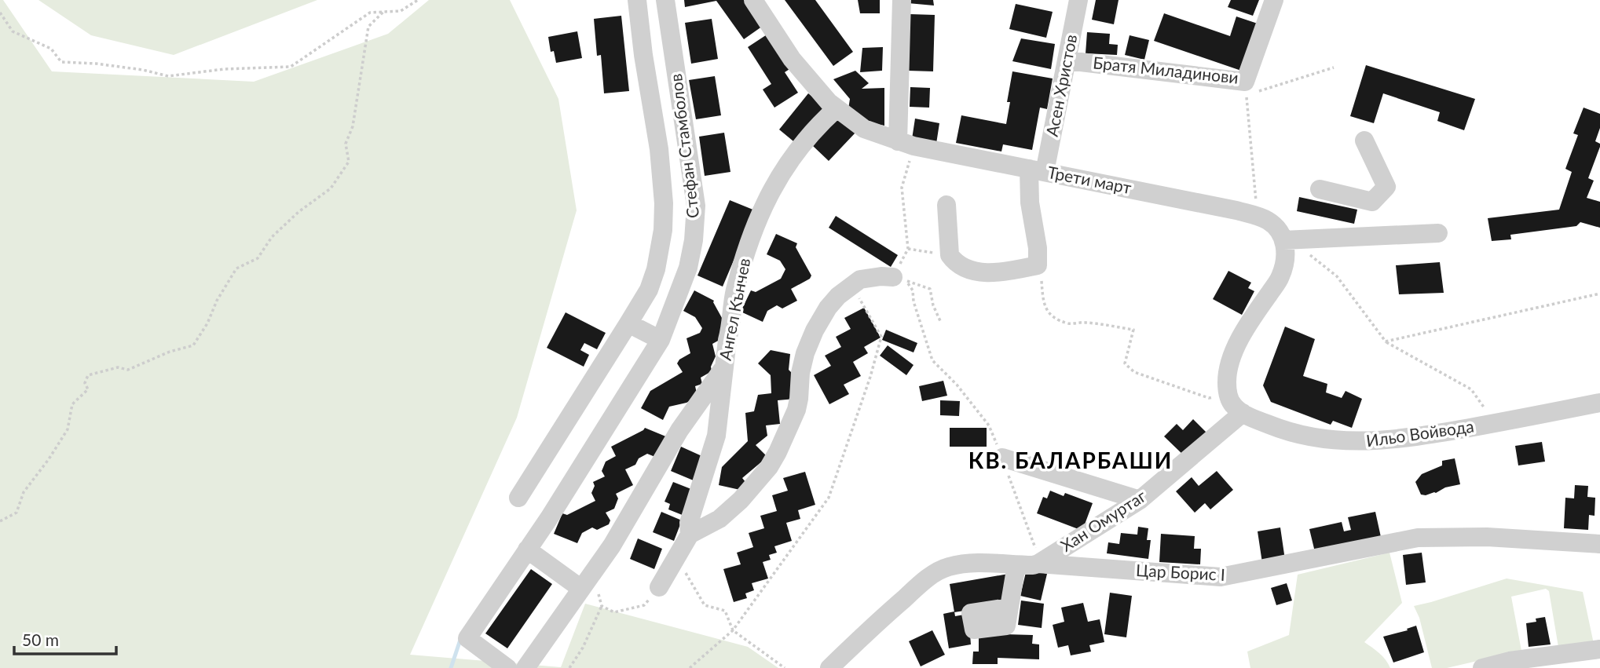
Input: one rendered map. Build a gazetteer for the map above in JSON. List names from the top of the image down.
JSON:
{
  "streets": {
    "street": [
      "Братя Миладинови",
      "Асен Христов",
      "Стефан Стамболов",
      "Трети март",
      "Ангел Кънчев",
      "Ильо Войвода",
      "Хан Омуртаг",
      "Цар Борис I"
    ]
  },
  "crossings": [
    ["Братя Миладинови", "Асен Христов"],
    ["Асен Христов", "Трети март"],
    ["Трети март", "Ангел Кънчев"],
    ["Ильо Войвода", "Хан Омуртаг"],
    ["Хан Омуртаг", "Цар Борис I"]
  ],
  "districts": ["КВ. БАЛАРБАШИ"],
  "scale_bar": "50 m"
}
